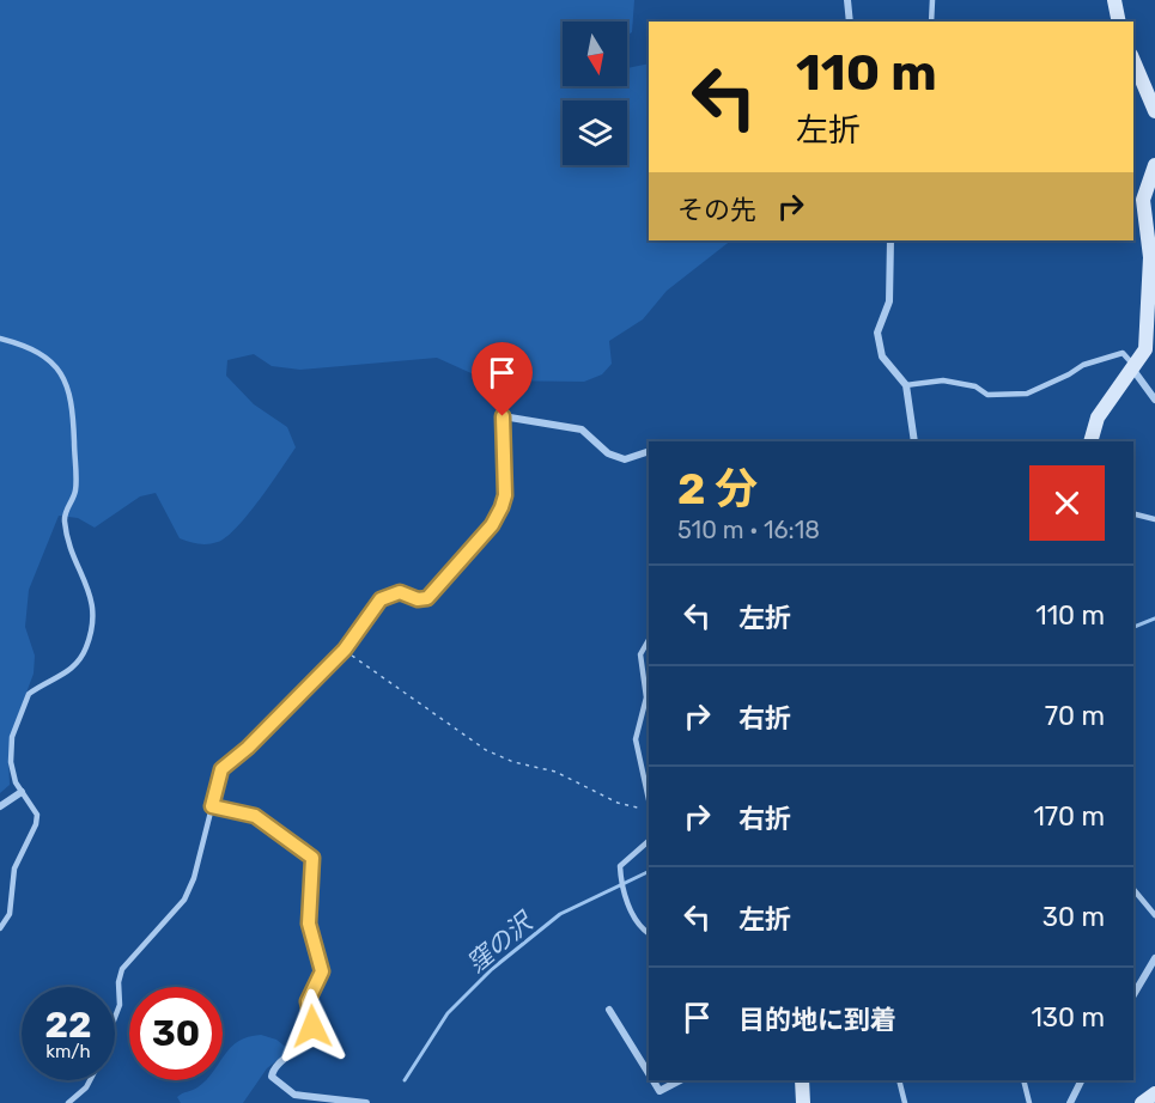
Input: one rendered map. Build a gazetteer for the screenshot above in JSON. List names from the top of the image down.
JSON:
{
  "water": ["窪の沢"],
  "north": "bottom",
  "page": {
    "turn": ["110 m", "左折"],
    "then": "その先",
    "heading": ["2 分", "510 m · 16:18"],
    "list": [
      {
        "name": "左折",
        "value": "110 m"
      },
      {
        "name": "右折",
        "value": "70 m"
      },
      {
        "name": "右折",
        "value": "170 m"
      },
      {
        "name": "左折",
        "value": "30 m"
      },
      {
        "name": "目的地に到着",
        "value": "130 m"
      }
    ],
    "speed": "22 km/h",
    "limit": "30"
  }
}
